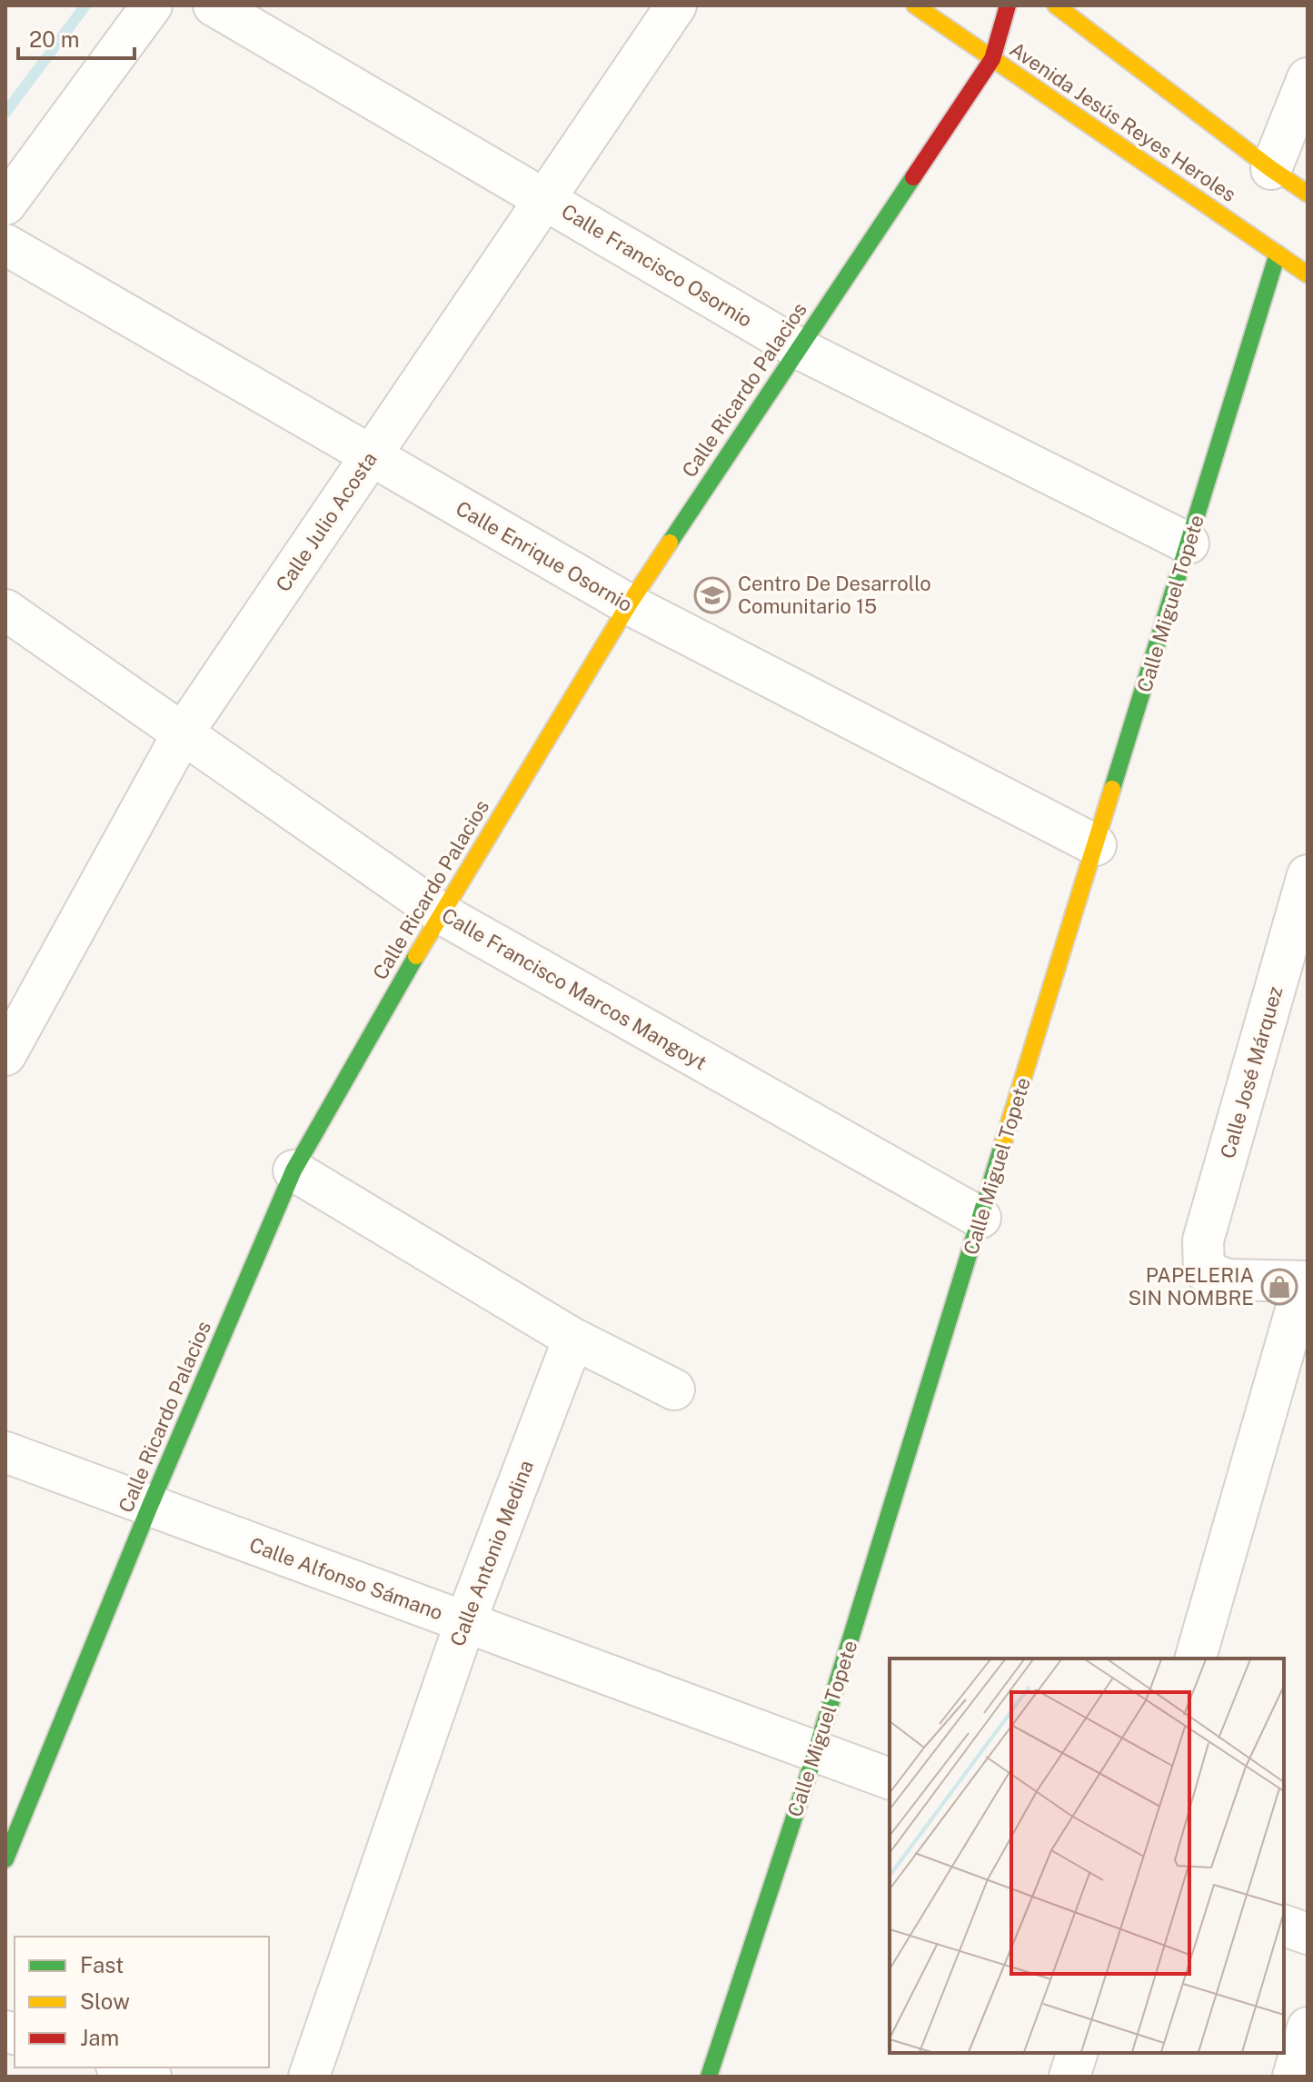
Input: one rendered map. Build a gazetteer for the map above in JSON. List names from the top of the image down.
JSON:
{
  "streets": {
    "street": [
      "Avenida Jesús Reyes Heroles",
      "Calle Francisco Osornio",
      "Calle Ricardo Palacios",
      "Calle Julio Acosta",
      "Calle Enrique Osornio",
      "Calle Miguel Topete",
      "Calle Francisco Marcos Mangoyt",
      "Calle José Márquez",
      "Calle Antonio Medina",
      "Calle Alfonso Sámano"
    ]
  },
  "crossings": [
    ["Avenida Jesús Reyes Heroles", "Calle Ricardo Palacios"],
    ["Avenida Jesús Reyes Heroles", "Calle Miguel Topete"],
    ["Calle Francisco Osornio", "Calle Ricardo Palacios"],
    ["Calle Francisco Osornio", "Calle Julio Acosta"],
    ["Calle Francisco Osornio", "Calle Miguel Topete"],
    ["Calle Ricardo Palacios", "Calle Enrique Osornio"],
    ["Calle Ricardo Palacios", "Calle Francisco Marcos Mangoyt"],
    ["Calle Ricardo Palacios", "Calle Alfonso Sámano"],
    ["Calle Julio Acosta", "Calle Enrique Osornio"],
    ["Calle Julio Acosta", "Calle Francisco Marcos Mangoyt"],
    ["Calle Enrique Osornio", "Calle Miguel Topete"],
    ["Calle Miguel Topete", "Calle Francisco Marcos Mangoyt"],
    ["Calle Miguel Topete", "Calle Alfonso Sámano"],
    ["Calle Antonio Medina", "Calle Alfonso Sámano"]
  ],
  "places": {
    "school or university": ["Centro De Desarrollo Comunitario 15"],
    "shop": ["PAPELERIA SIN NOMBRE"]
  },
  "legend": ["Fast", "Slow", "Jam"],
  "scale_bar": "20 m"
}
